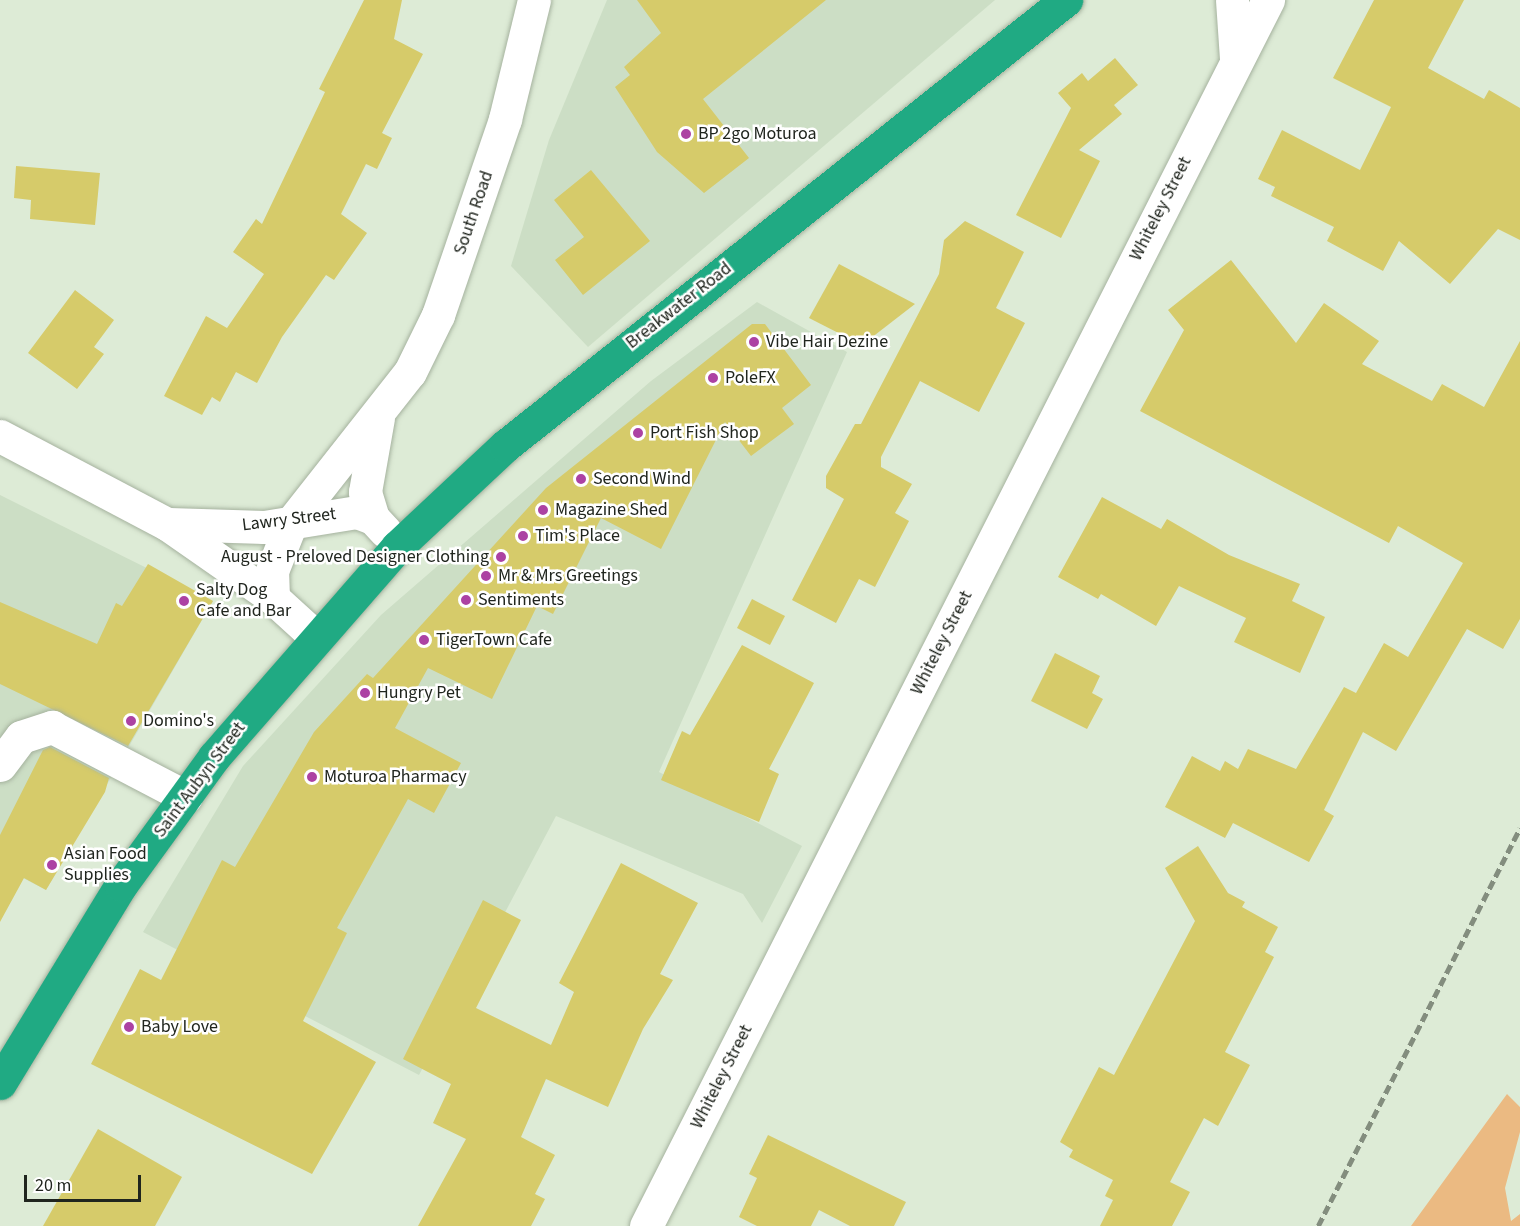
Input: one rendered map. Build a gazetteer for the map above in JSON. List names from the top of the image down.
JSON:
{
  "streets": {
    "highway": ["Breakwater Road", "Saint Aubyn Street"],
    "street": ["Whiteley Street", "South Road", "Lawry Street"]
  },
  "crossings": [
    ["South Road", "Lawry Street"],
    ["Breakwater Road", "Lawry Street"],
    ["Breakwater Road", "Saint Aubyn Street"],
    ["Lawry Street", "Saint Aubyn Street"]
  ],
  "places": [
    "BP 2go Moturoa",
    "Vibe Hair Dezine",
    "PoleFX",
    "Port Fish Shop",
    "Second Wind",
    "Magazine Shed",
    "Tim's Place",
    "August - Preloved Designer Clothing",
    "Mr & Mrs Greetings",
    "Sentiments",
    "Salty Dog Cafe and Bar",
    "TigerTown Cafe",
    "Hungry Pet",
    "Domino's",
    "Moturoa Pharmacy",
    "Asian Food Supplies",
    "Baby Love"
  ],
  "scale_bar": "20 m"
}
